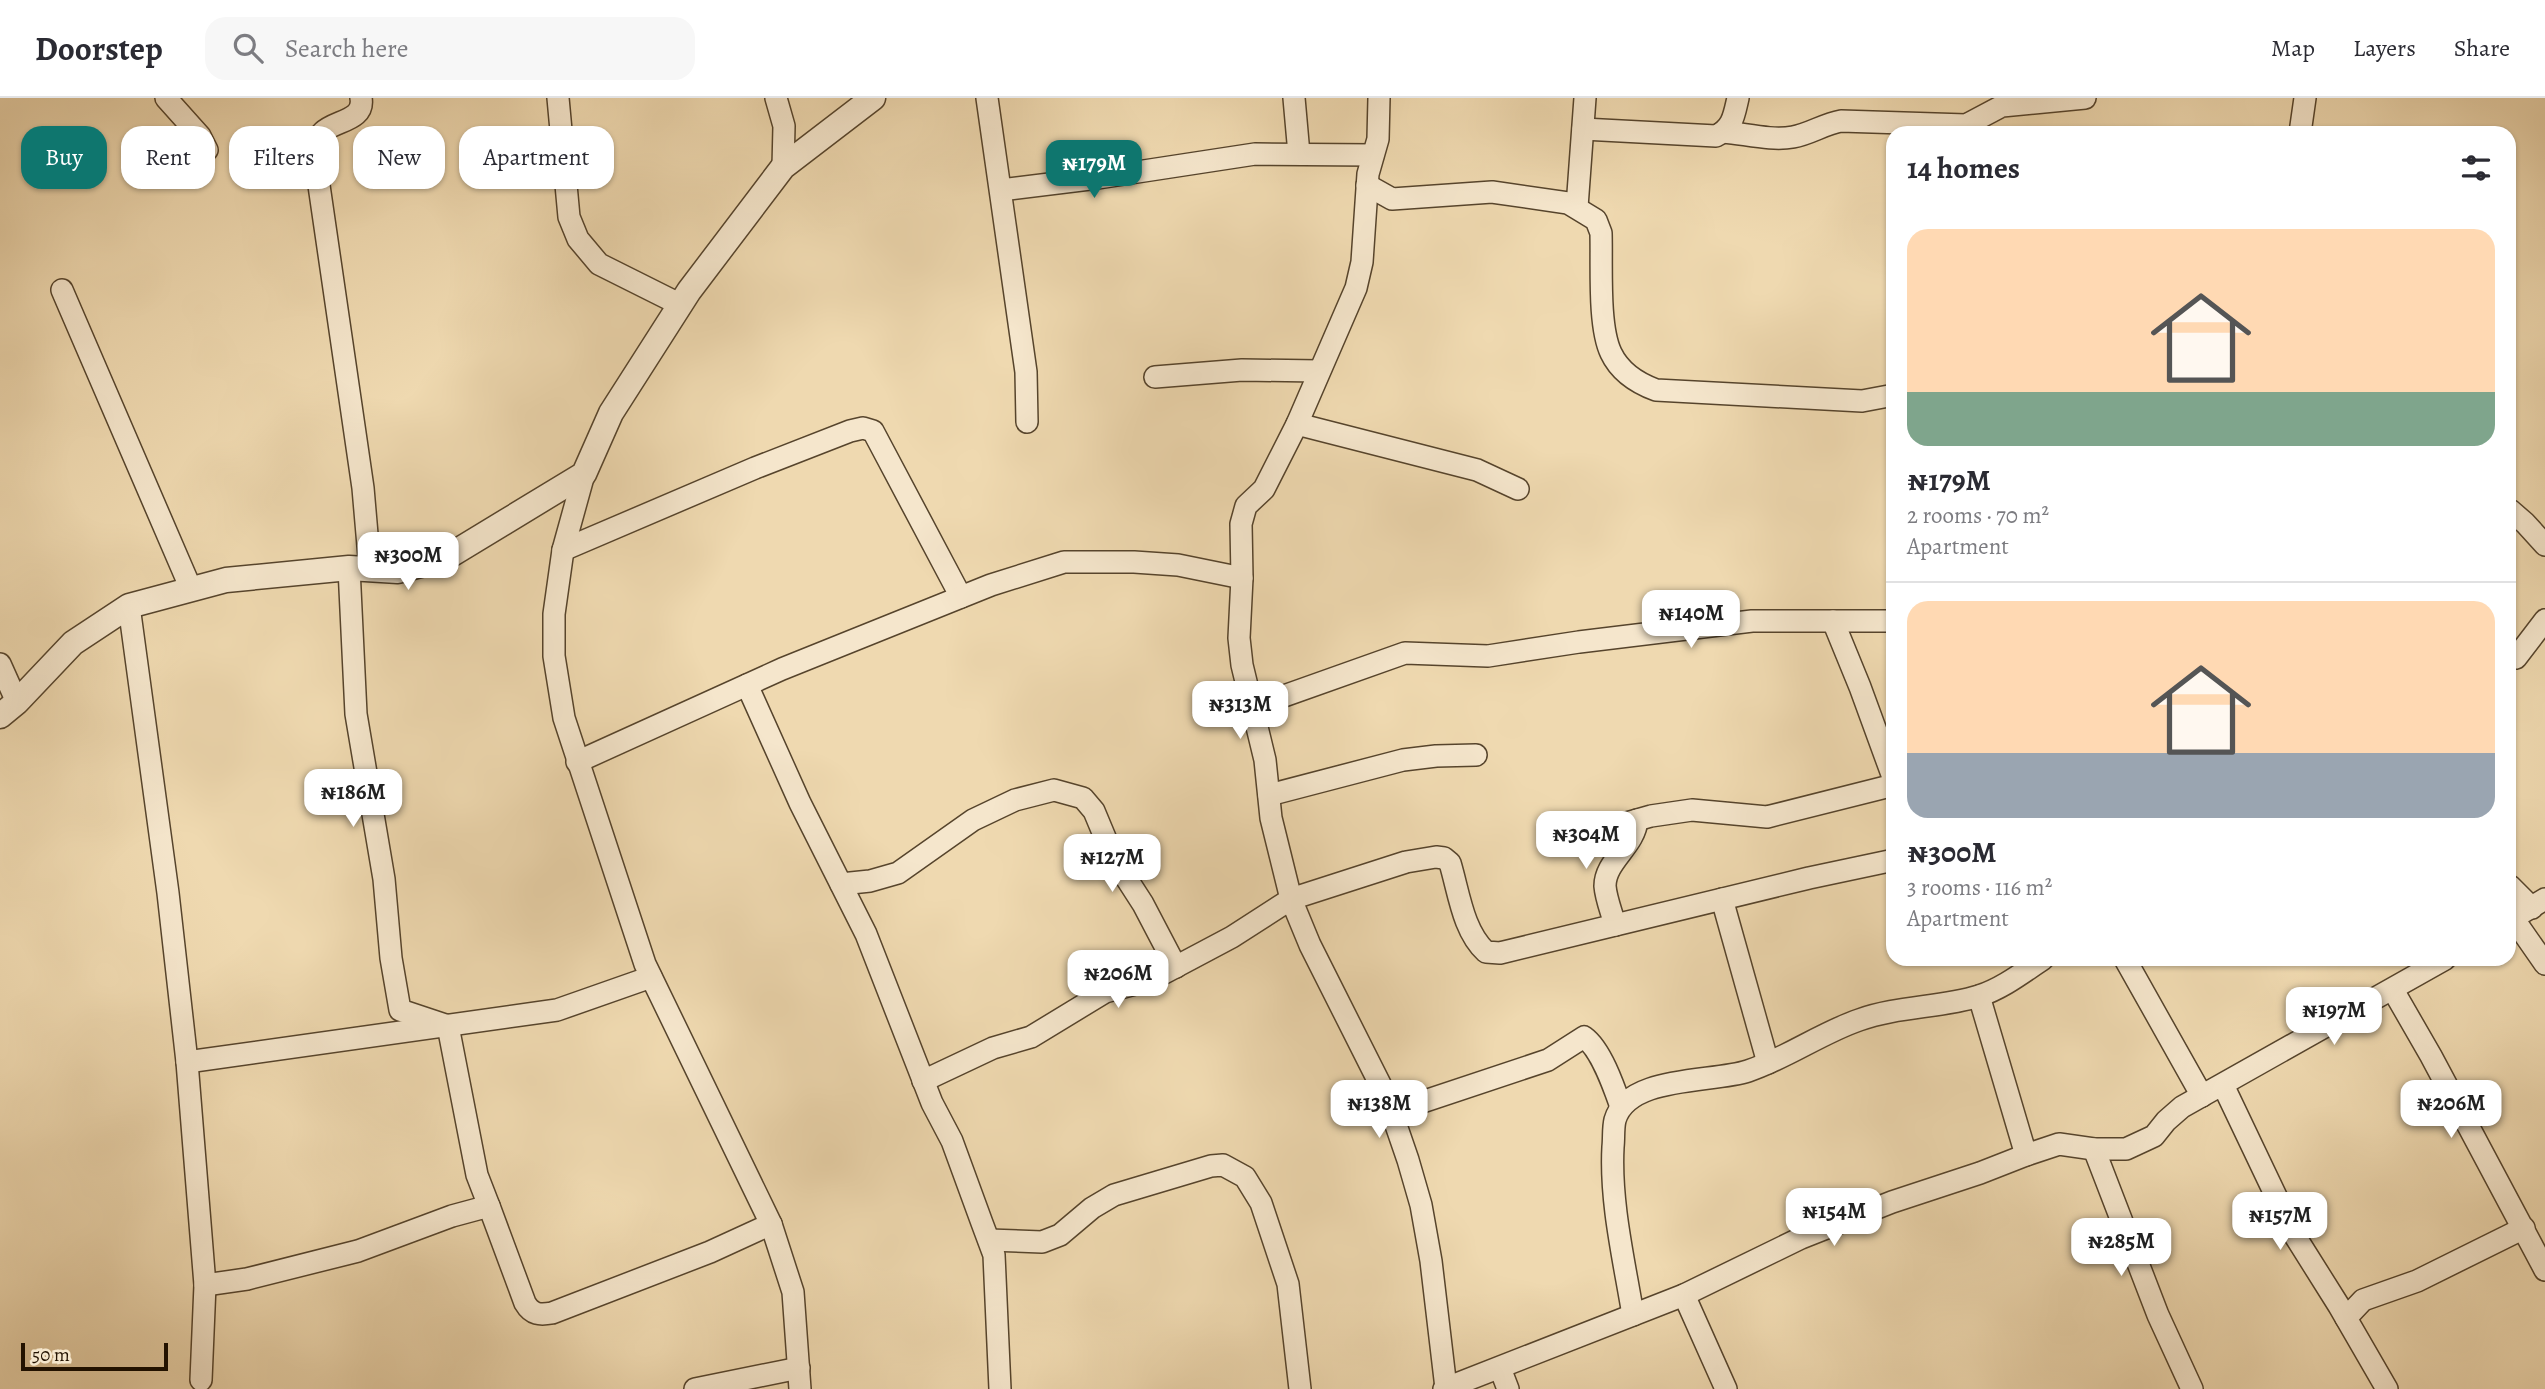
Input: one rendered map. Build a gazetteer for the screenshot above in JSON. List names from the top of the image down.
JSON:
{
  "scale_bar": "50 m",
  "page": {
    "header": "Doorstep",
    "search": "Search here",
    "nav": ["Map", "Layers", "Share"],
    "chip": [
      "Buy",
      "Rent",
      "Filters",
      "New",
      "Apartment"
    ],
    "heading": "14 homes",
    "price": [
      "₦179M",
      "₦300M",
      "₦140M",
      "₦313M",
      "₦186M",
      "₦304M",
      "₦127M",
      "₦206M",
      "₦197M",
      "₦138M",
      "₦206M",
      "₦154M",
      "₦157M",
      "₦285M"
    ],
    "list": [
      {
        "name": "₦179M",
        "note": "2 rooms · 70 m² · Apartment"
      },
      {
        "name": "₦300M",
        "note": "3 rooms · 116 m² · Apartment"
      }
    ],
    "scale": "50 m"
  }
}
